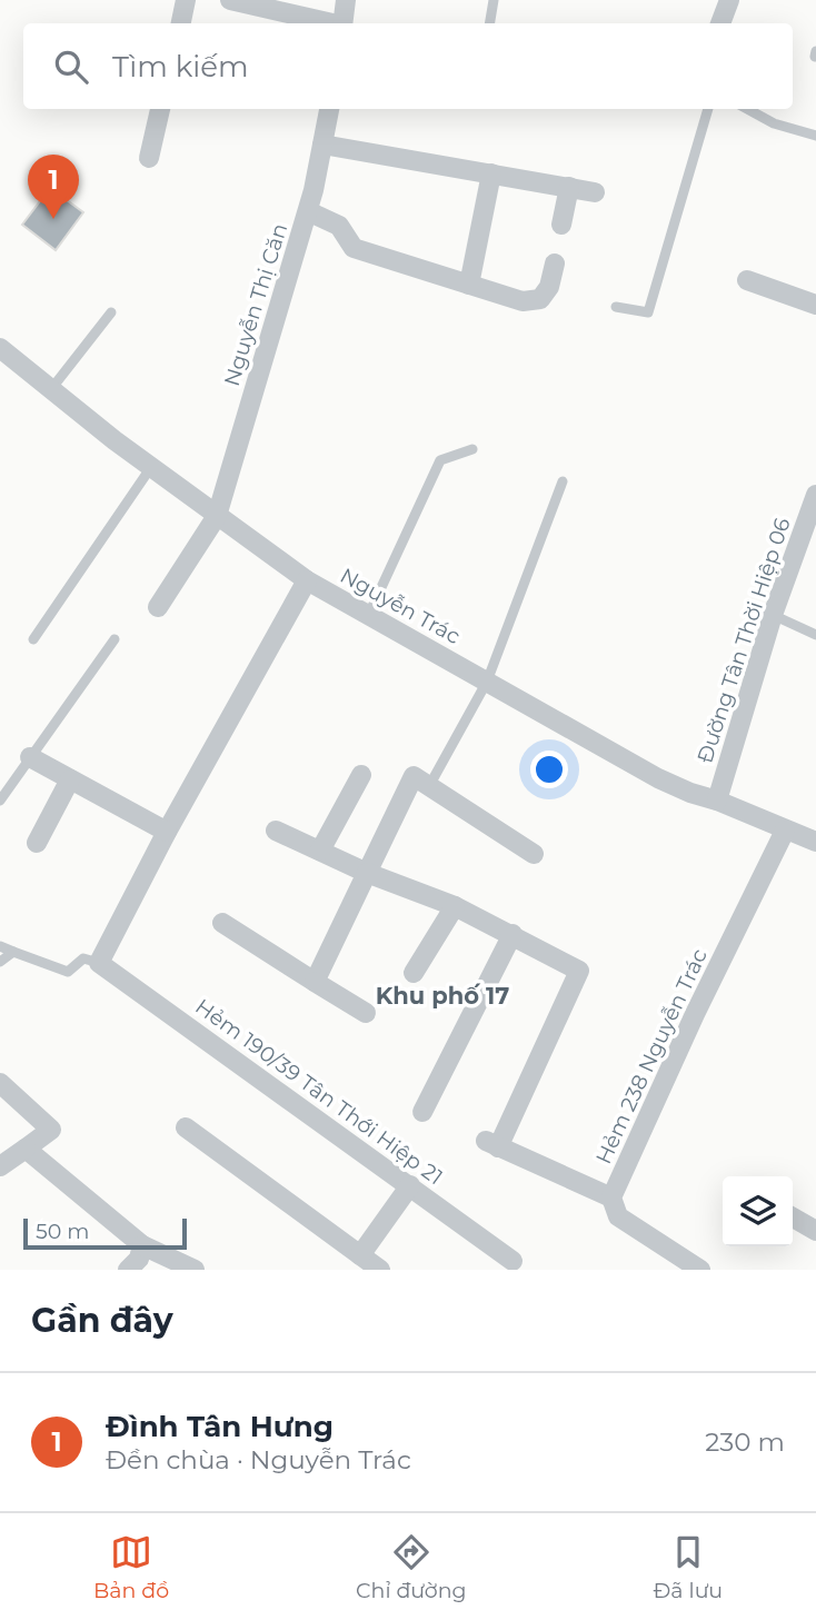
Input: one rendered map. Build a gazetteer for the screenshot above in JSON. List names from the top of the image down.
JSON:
{
  "streets": {
    "street": [
      "Nguyễn Thị Căn",
      "Nguyễn Trác",
      "Đường Tân Thời Hiệp 06",
      "Hẻm 238 Nguyễn Trác",
      "Hẻm 190/39 Tân Thới Hiệp 21"
    ]
  },
  "crossings": [
    ["Nguyễn Thị Căn", "Nguyễn Trác"],
    ["Nguyễn Trác", "Đường Tân Thời Hiệp 06"],
    ["Nguyễn Trác", "Hẻm 238 Nguyễn Trác"]
  ],
  "districts": ["Khu phố 17"],
  "scale_bar": "50 m",
  "page": {
    "search": "Tìm kiếm",
    "pins": "1",
    "scale": "50 m",
    "heading": "Gần đây",
    "list": [
      {
        "mark": "1",
        "name": "Đình Tân Hưng",
        "note": "Đền chùa · Nguyễn Trác",
        "value": "230 m"
      }
    ],
    "nav": ["Bản đồ", "Chỉ đường", "Đã lưu"]
  }
}
